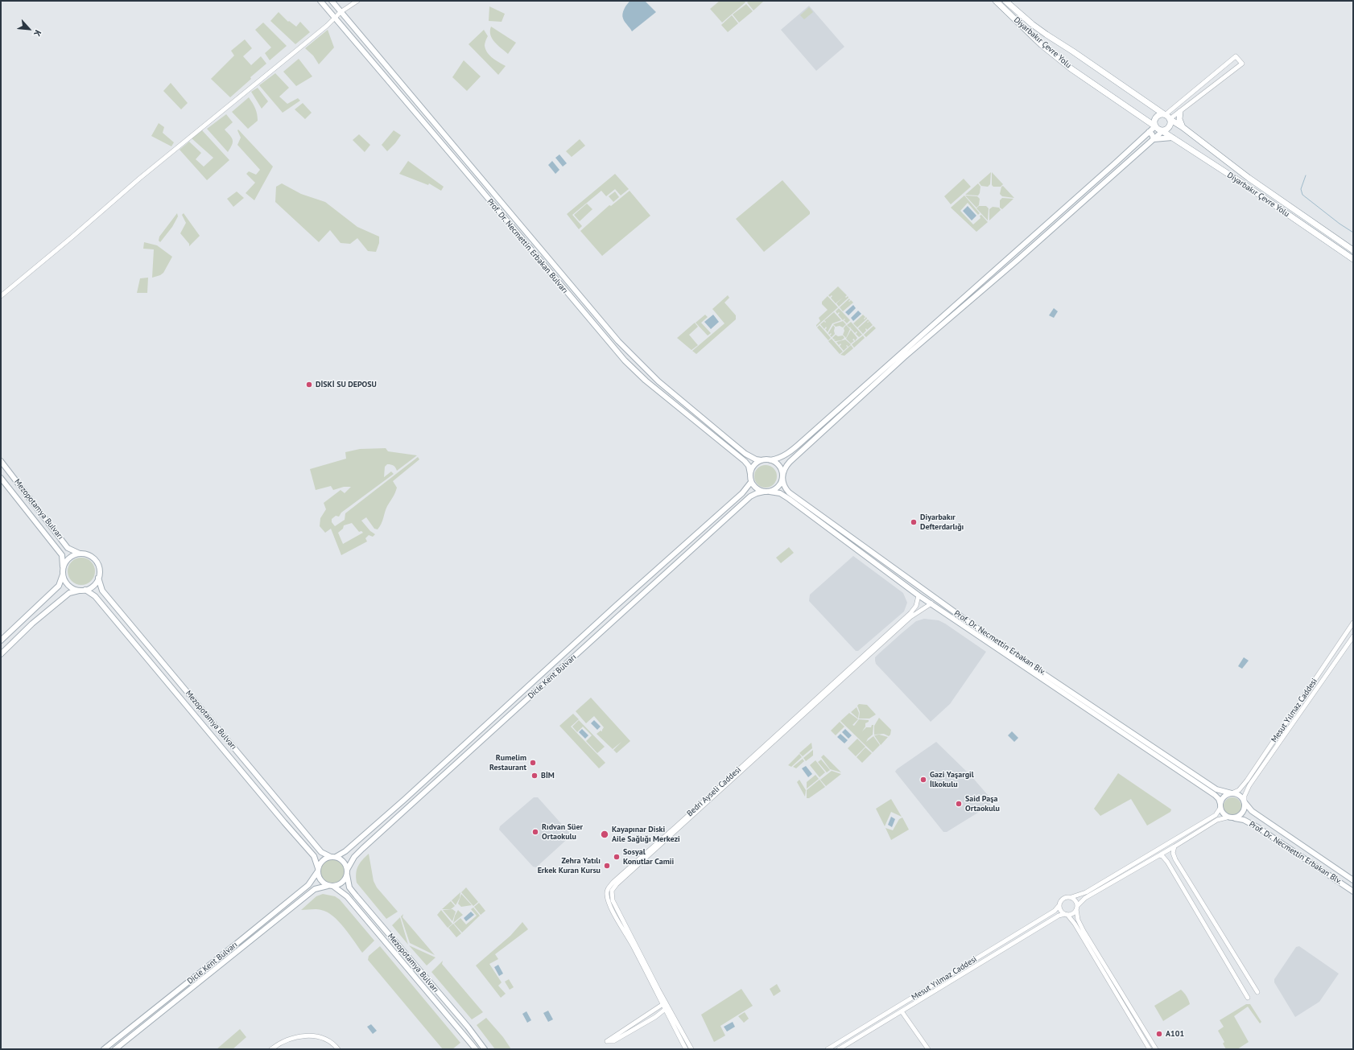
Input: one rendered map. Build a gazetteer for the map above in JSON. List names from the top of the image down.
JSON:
{
  "streets": {
    "highway": ["Diyarbakır Çevre Yolu"],
    "main road": [
      "Prof. Dr. Necmettin Erbakan Bulvarı",
      "Mezopotamya Bulvarı",
      "Prof. Dr. Necmettin Erbakan Blv.",
      "Dicle Kent Bulvarı",
      "Mesut Yılmaz Caddesi",
      "Bedri Ayseli Caddesi"
    ]
  },
  "crossings": [
    ["Prof. Dr. Necmettin Erbakan Bulvarı", "Prof. Dr. Necmettin Erbakan Blv."],
    ["Prof. Dr. Necmettin Erbakan Bulvarı", "Dicle Kent Bulvarı"],
    ["Mezopotamya Bulvarı", "Dicle Kent Bulvarı"],
    ["Prof. Dr. Necmettin Erbakan Blv.", "Dicle Kent Bulvarı"],
    ["Prof. Dr. Necmettin Erbakan Blv.", "Mesut Yılmaz Caddesi"],
    ["Prof. Dr. Necmettin Erbakan Blv.", "Bedri Ayseli Caddesi"]
  ],
  "places": [
    "DİSKİ SU DEPOSU",
    "Diyarbakır Defterdarlığı",
    "Rumelim Restaurant",
    "BİM",
    "Gazi Yaşargil İlkokulu",
    "Said Paşa Ortaokulu",
    "Rıdvan Süer Ortaokulu",
    "Kayapınar Diski Aile Sağlığı Merkezi",
    "Sosyal Konutlar Camii",
    "Zehra Yatılı Erkek Kuran Kursu",
    "A101"
  ],
  "north": "bottom right"
}
